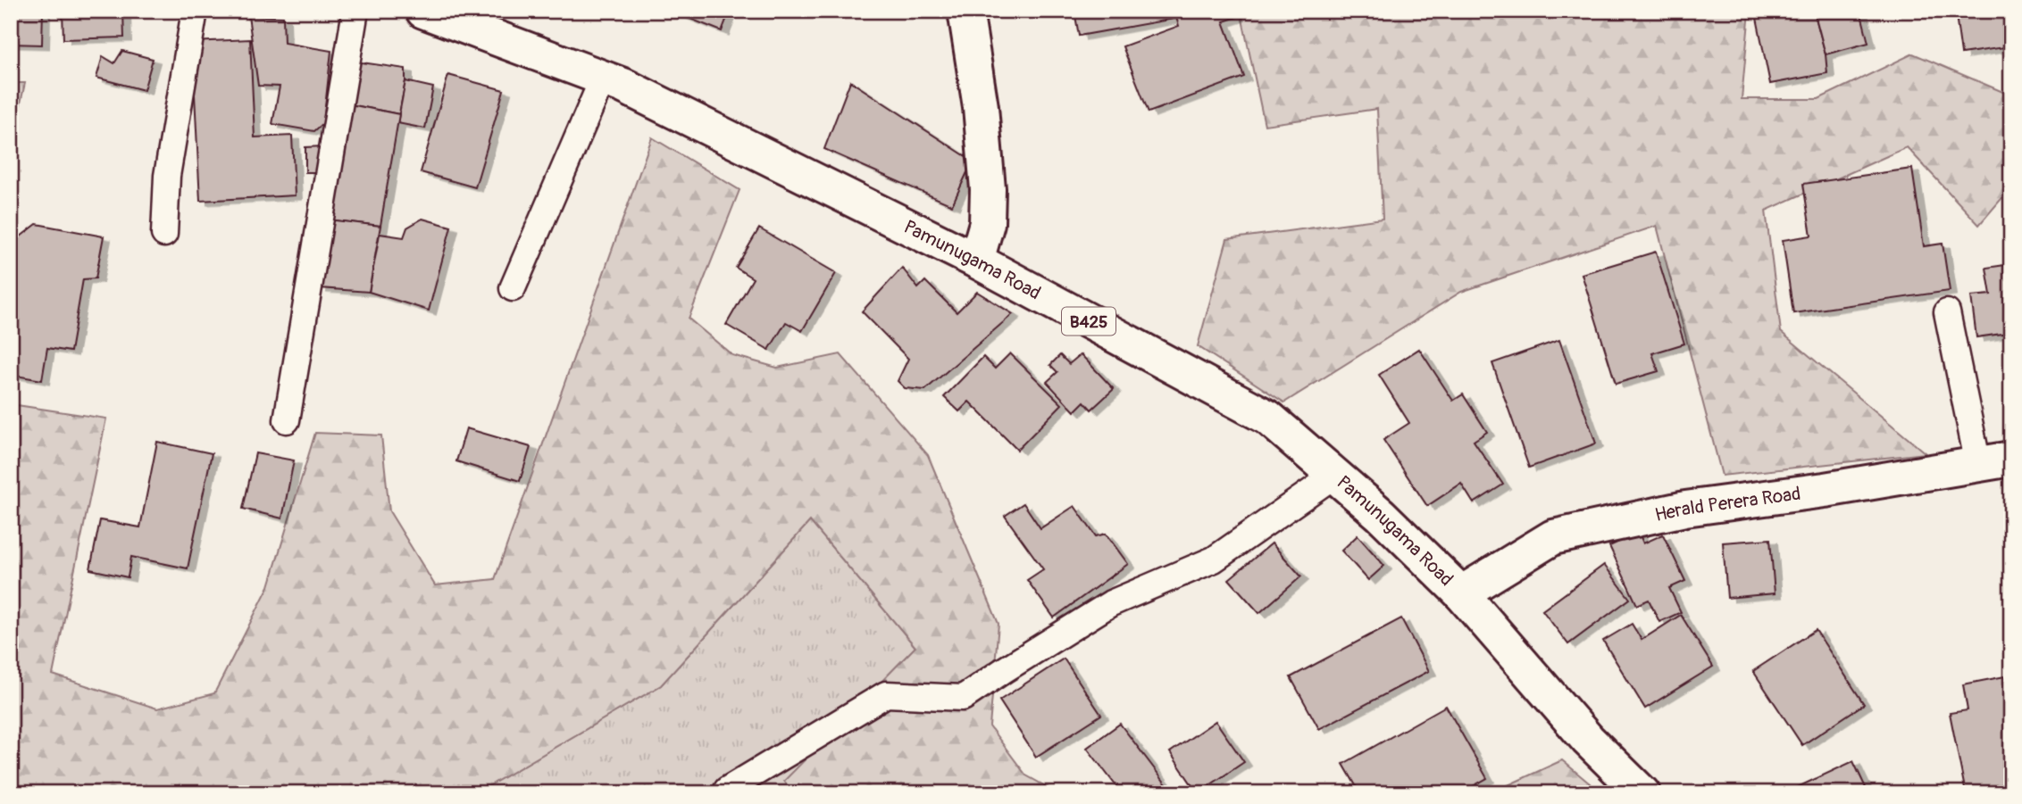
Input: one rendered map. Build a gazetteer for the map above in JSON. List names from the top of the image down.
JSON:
{
  "streets": {
    "main road": ["Pamunugama Road", "B425", "Herald Perera Road"]
  },
  "crossings": [
    ["Pamunugama Road", "Herald Perera Road"]
  ]
}
